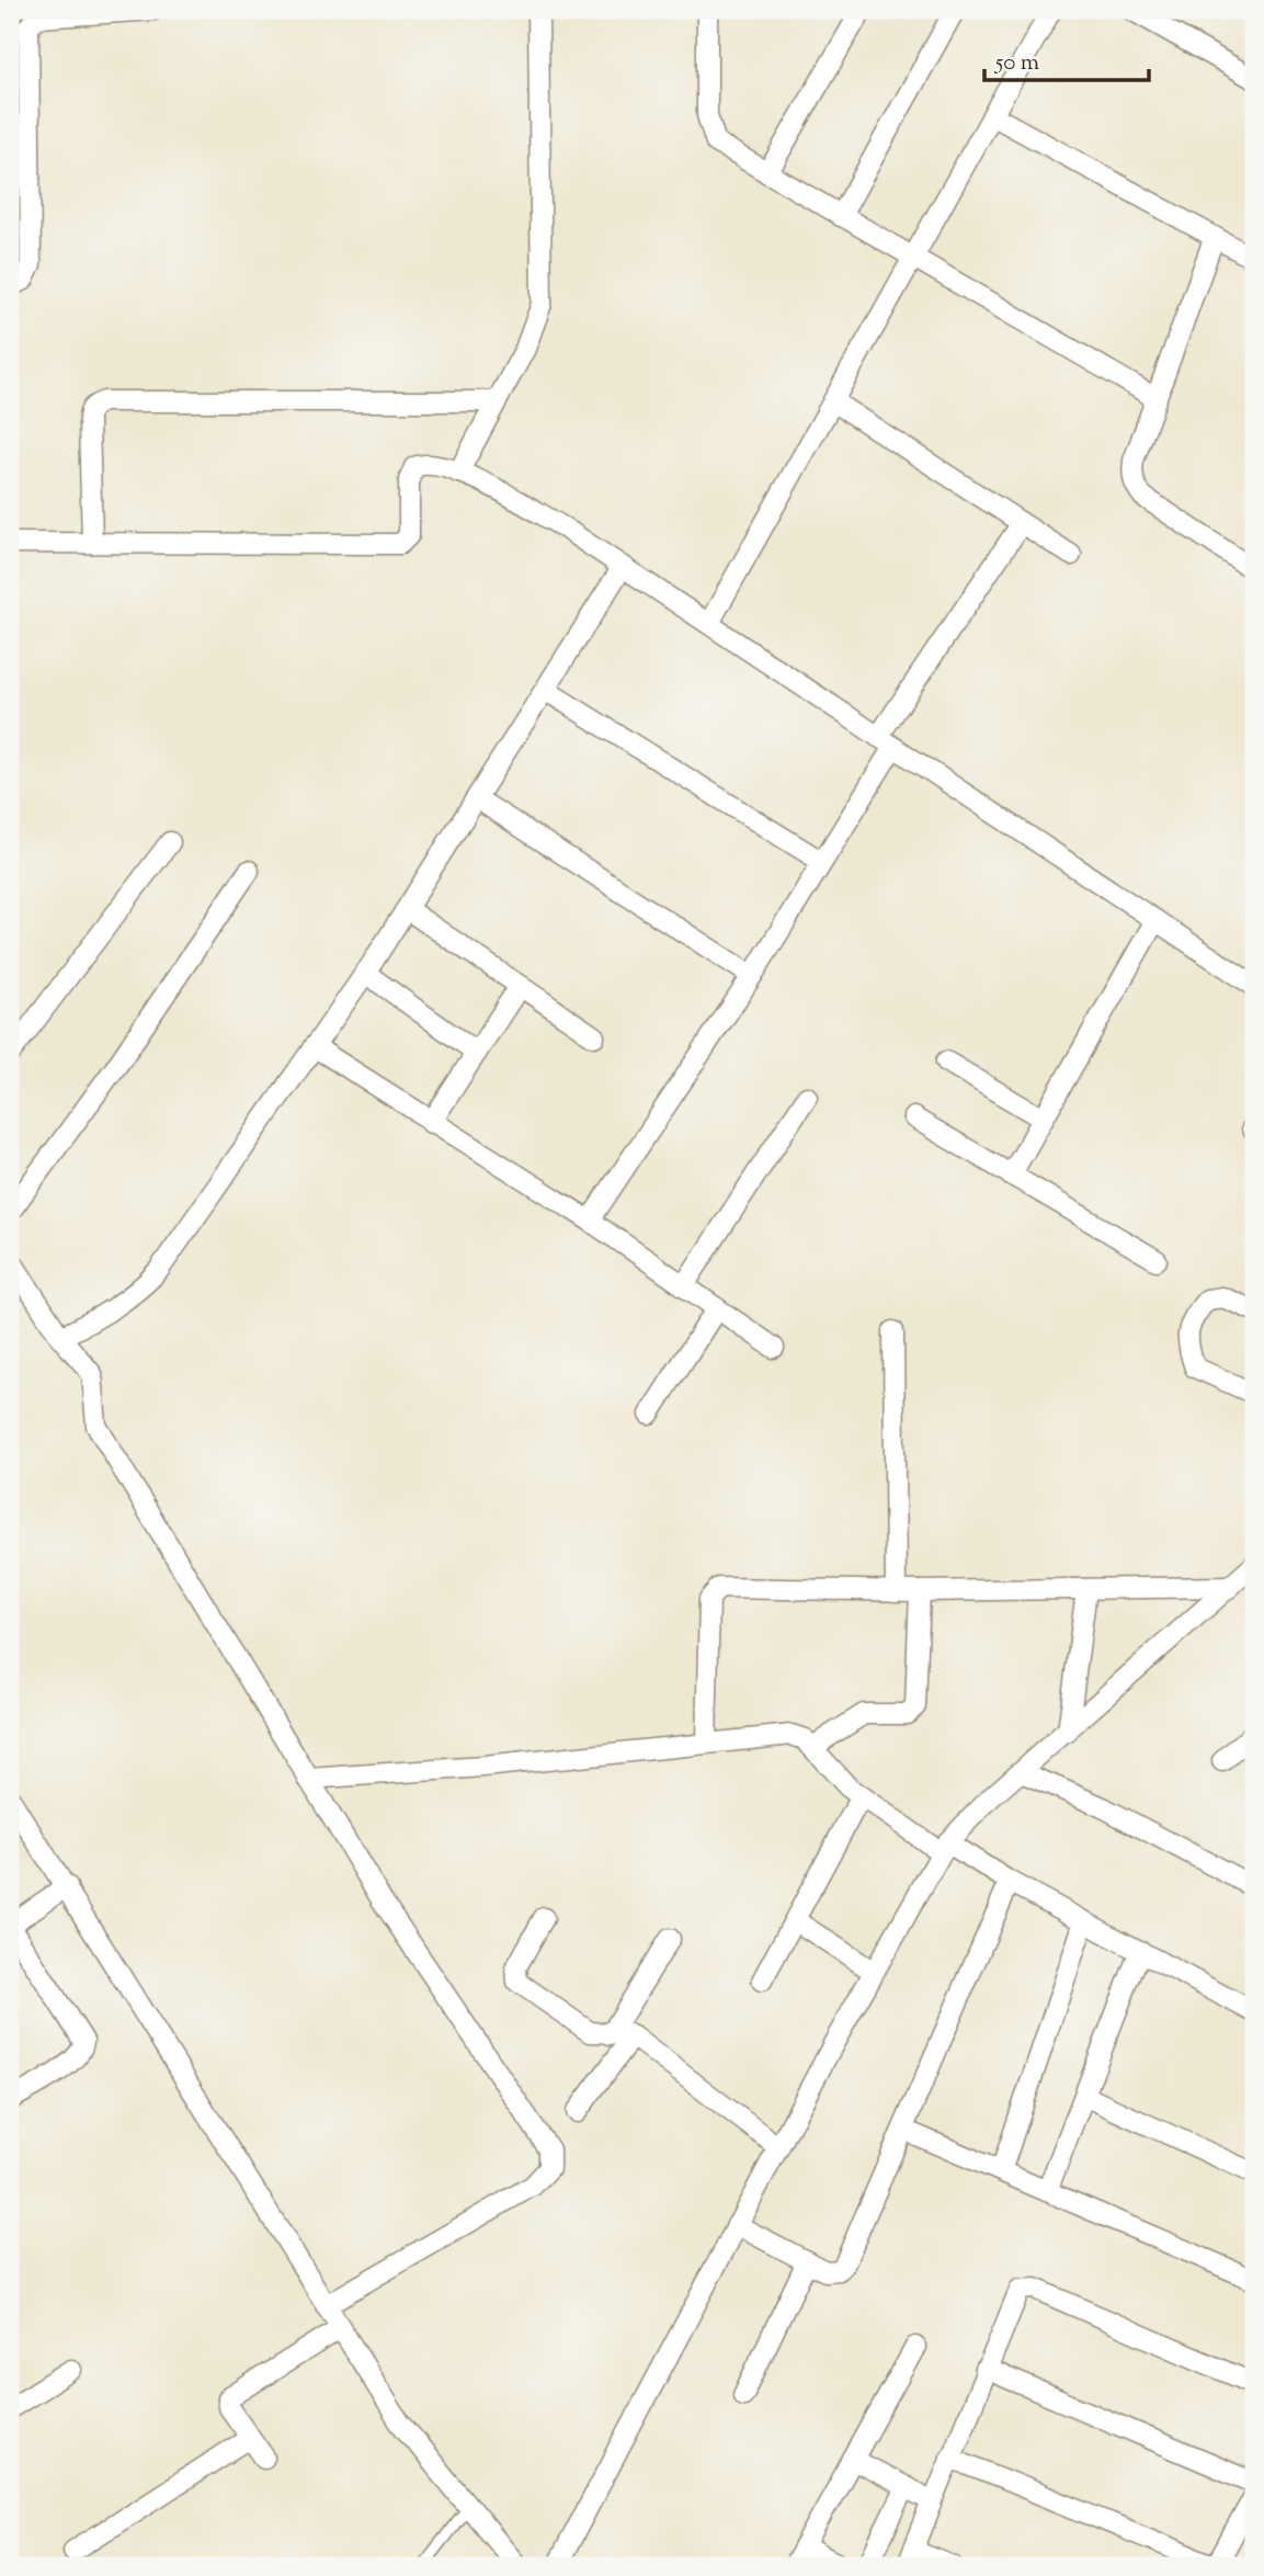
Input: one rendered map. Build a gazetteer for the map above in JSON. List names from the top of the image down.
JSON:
{
  "scale_bar": "50 m"
}
